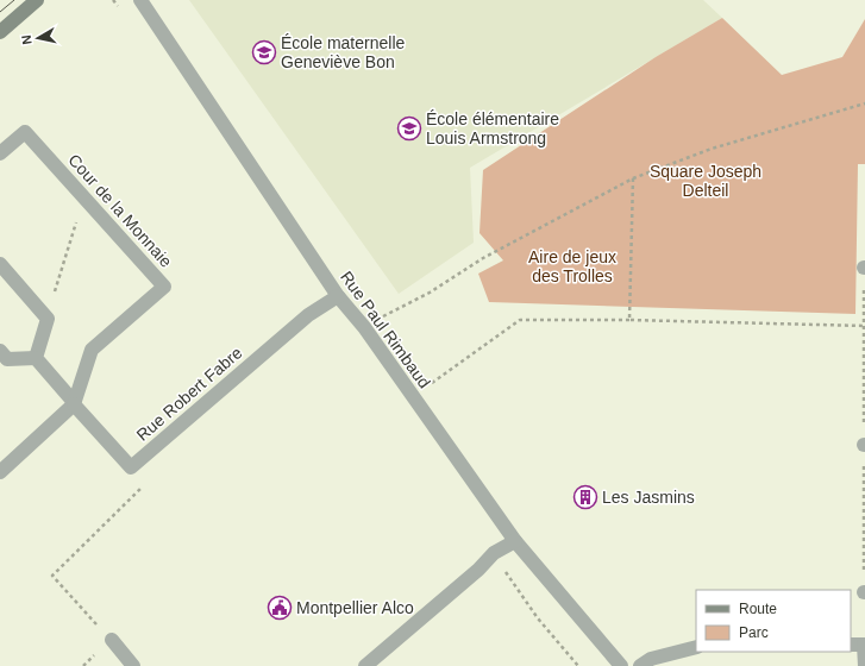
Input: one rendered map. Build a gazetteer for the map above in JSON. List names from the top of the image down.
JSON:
{
  "streets": {
    "street": ["Cour de la Monnaie", "Rue Paul Rimbaud", "Rue Robert Fabre"]
  },
  "crossings": [
    ["Rue Paul Rimbaud", "Rue Robert Fabre"]
  ],
  "parks": ["Square Joseph Delteil", "Aire de jeux des Trolles"],
  "places": {
    "school or university": ["École maternelle Geneviève Bon", "École élémentaire Louis Armstrong"],
    "building": ["Les Jasmins"],
    "public building": ["Montpellier Alco"]
  },
  "legend": ["Route", "Parc"],
  "north": "left"
}
